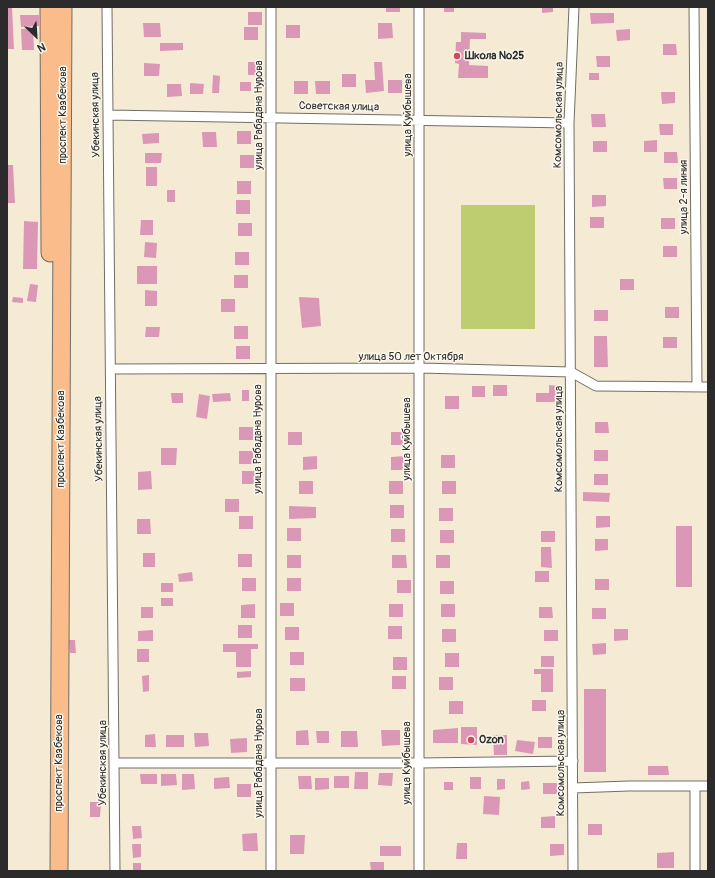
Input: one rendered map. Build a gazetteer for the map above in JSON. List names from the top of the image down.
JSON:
{
  "streets": {
    "highway": ["проспект Казбекова"],
    "street": [
      "Советская улица",
      "Убекинская улица",
      "улица Рабадана Нурова",
      "улица Куйбышева",
      "Комсомольская улица",
      "улица 2-я линия",
      "улица 50 лет Октября"
    ]
  },
  "crossings": [
    ["Советская улица", "Убекинская улица"],
    ["Советская улица", "улица Рабадана Нурова"],
    ["Советская улица", "улица Куйбышева"],
    ["Советская улица", "Комсомольская улица"],
    ["Убекинская улица", "улица 50 лет Октября"],
    ["улица Рабадана Нурова", "улица 50 лет Октября"],
    ["улица Куйбышева", "улица 50 лет Октября"],
    ["Комсомольская улица", "улица 50 лет Октября"],
    ["улица 2-я линия", "улица 50 лет Октября"]
  ],
  "places": ["Школа №25", "Ozon"],
  "north": "bottom right"
}
